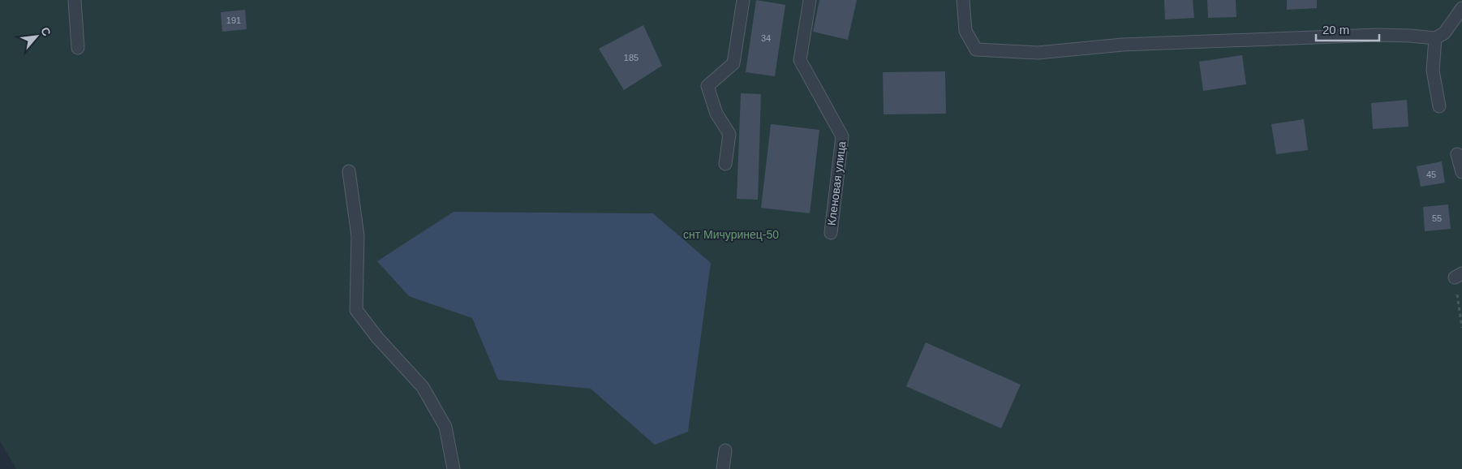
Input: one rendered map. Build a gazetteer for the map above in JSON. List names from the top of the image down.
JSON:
{
  "streets": {
    "lane": ["Кленовая улица"]
  },
  "parks": ["снт Мичуринец-50"],
  "house_numbers": [
    "191",
    "34",
    "185",
    "45",
    "55"
  ],
  "scale_bar": "20 m",
  "north": "top right"
}
